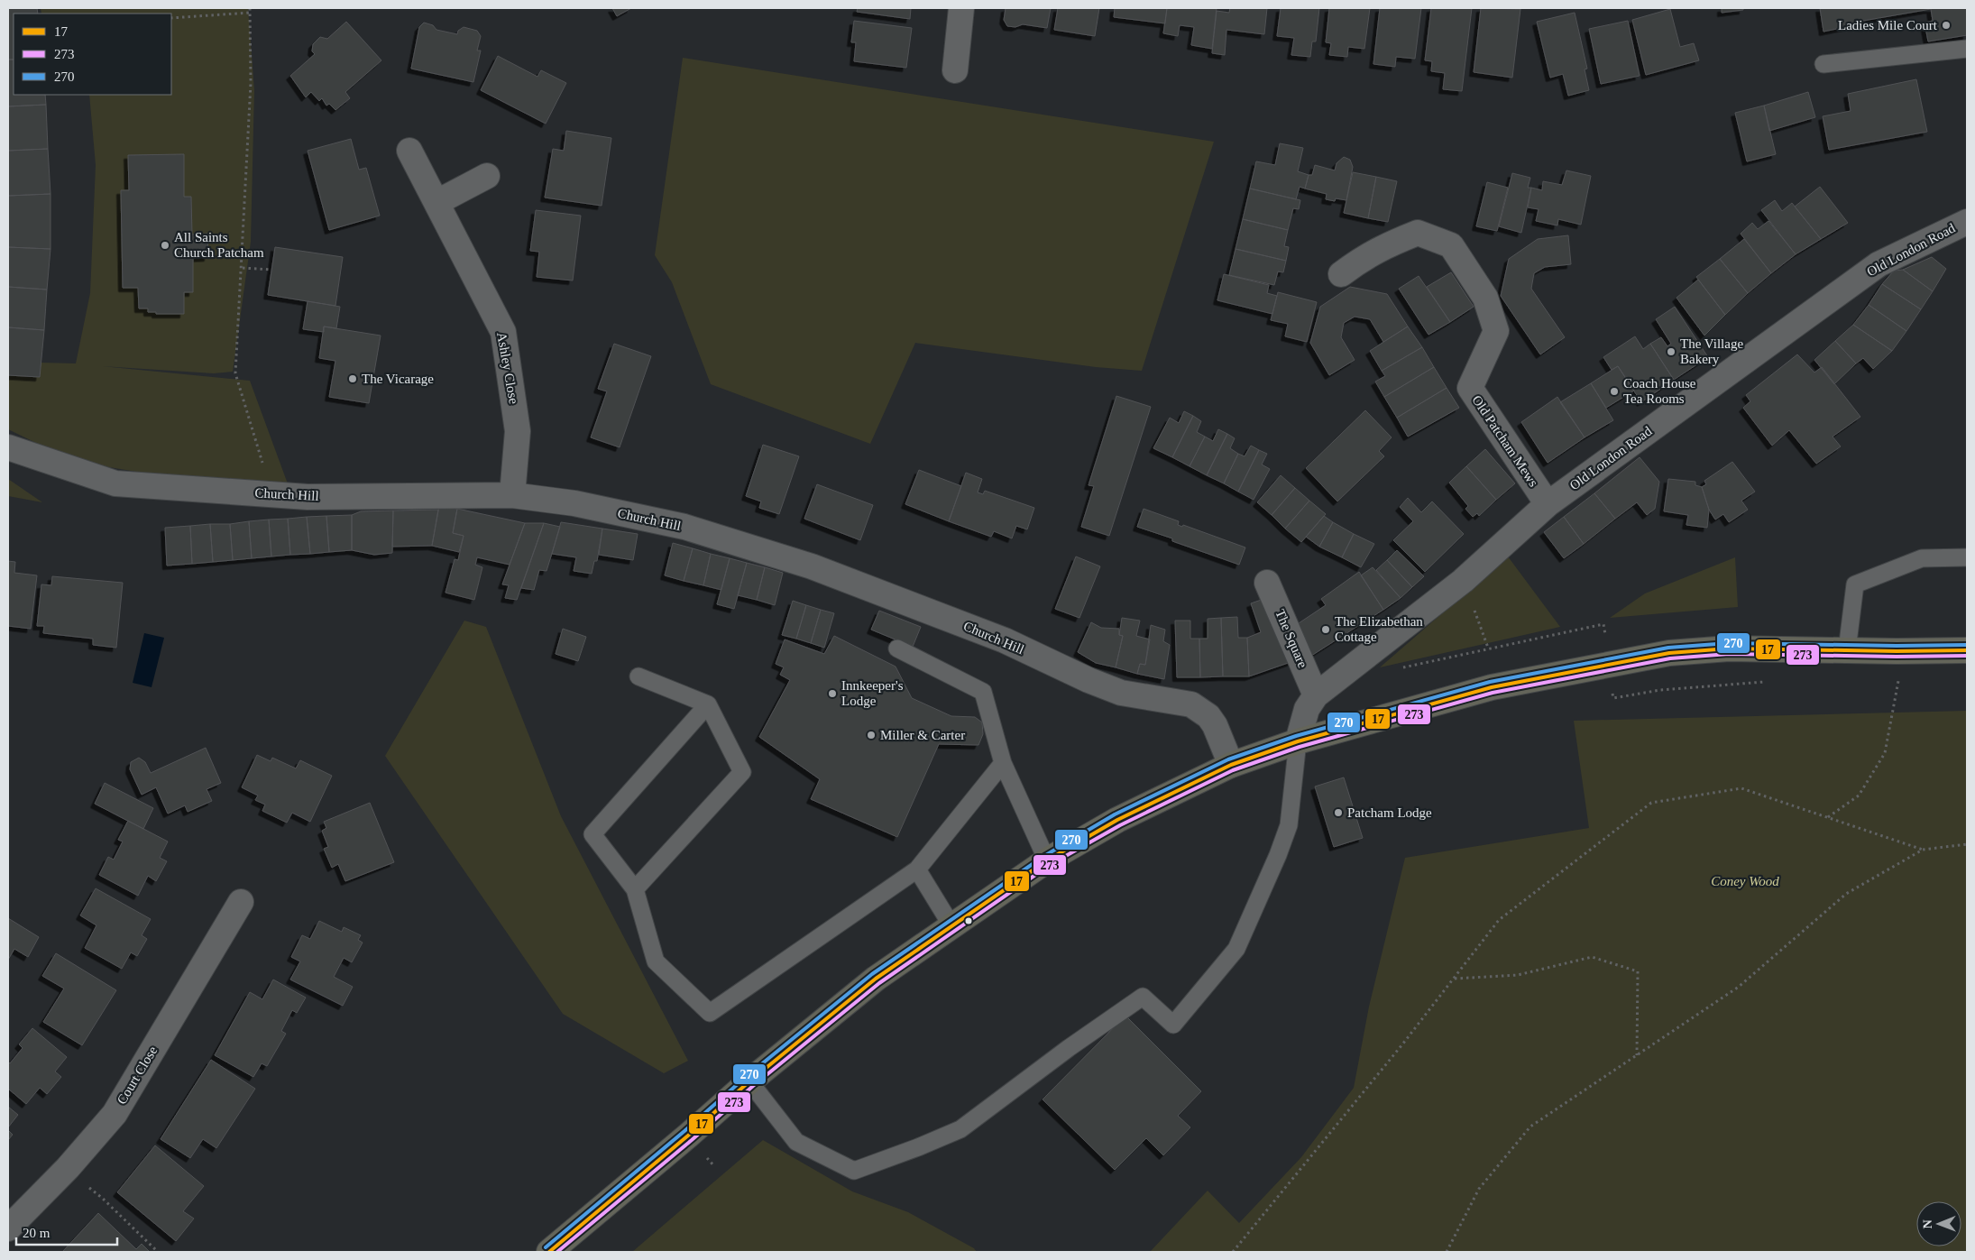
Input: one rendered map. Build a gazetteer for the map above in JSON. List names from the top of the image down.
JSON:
{
  "streets": {
    "street": [
      "Old London Road",
      "Ashley Close",
      "Old Patcham Mews",
      "Church Hill",
      "The Square",
      "Court Close"
    ]
  },
  "crossings": [
    ["Old London Road", "Old Patcham Mews"],
    ["Old London Road", "The Square"],
    ["Ashley Close", "Church Hill"]
  ],
  "parks": ["Coney Wood"],
  "places": [
    "Ladies Mile Court",
    "All Saints Church Patcham",
    "The Village Bakery",
    "The Vicarage",
    "Coach House Tea Rooms",
    "The Elizabethan Cottage",
    "Innkeeper's Lodge",
    "Miller & Carter",
    "Patcham Lodge"
  ],
  "lines": ["transit line 270", "transit line 17", "transit line 273"],
  "legend": ["17", "273", "270"],
  "scale_bar": "20 m",
  "north": "left"
}
